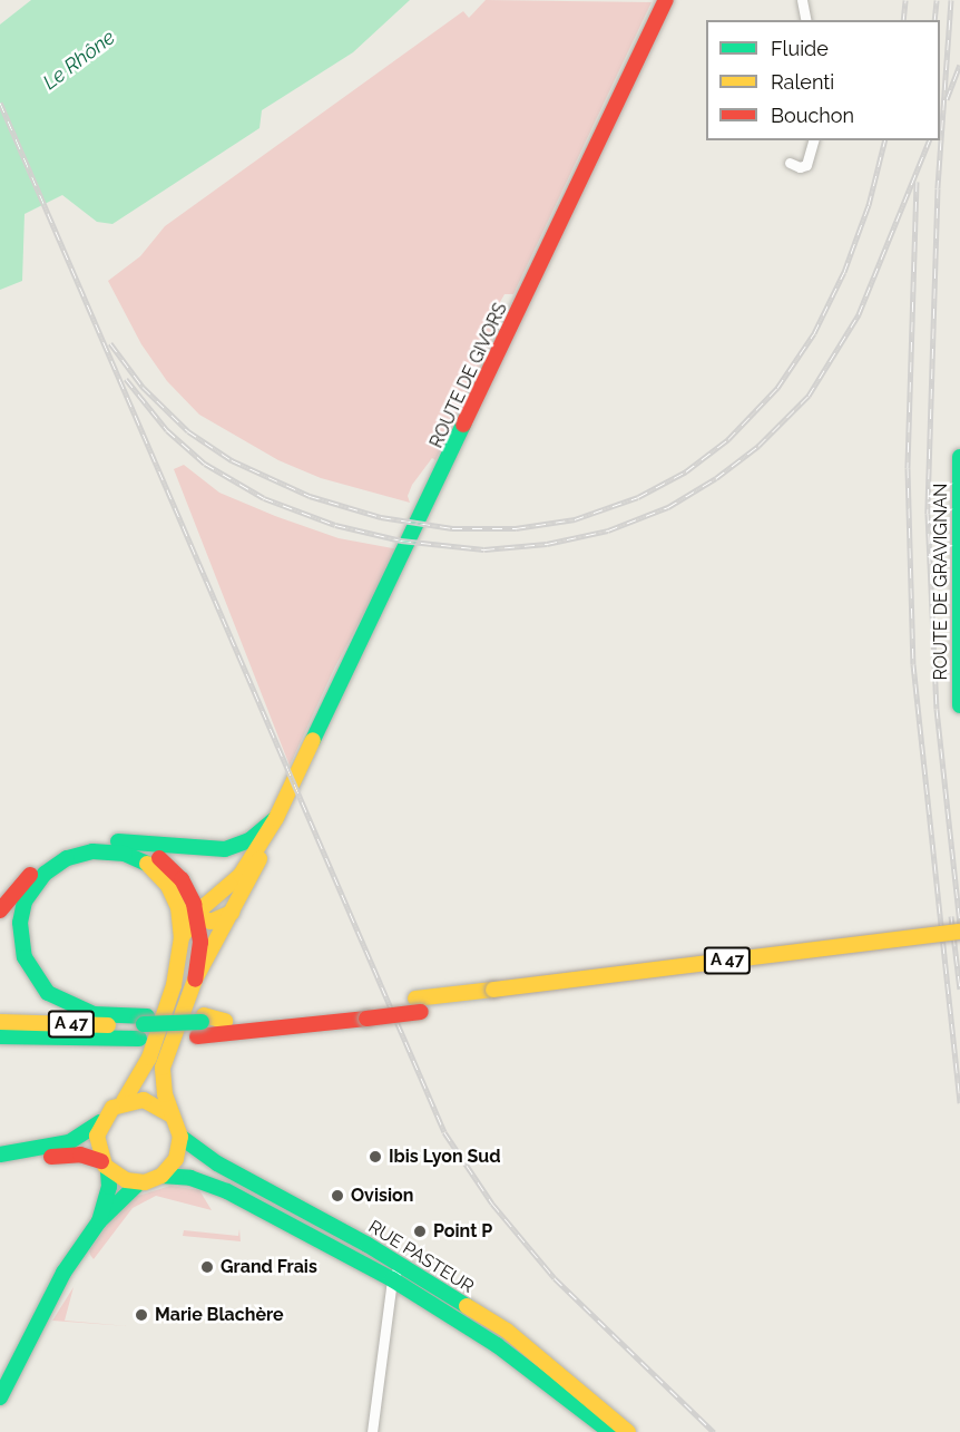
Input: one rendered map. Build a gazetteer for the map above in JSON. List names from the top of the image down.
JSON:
{
  "streets": {
    "main road": [
      "ROUTE DE GIVORS",
      "ROUTE DE GRAVIGNAN",
      "A 47",
      "RUE PASTEUR"
    ]
  },
  "water": ["Le Rhône"],
  "places": [
    "Ibis Lyon Sud",
    "Ovision",
    "Point P",
    "Grand Frais",
    "Marie Blachère"
  ],
  "legend": ["Fluide", "Ralenti", "Bouchon"]
}
